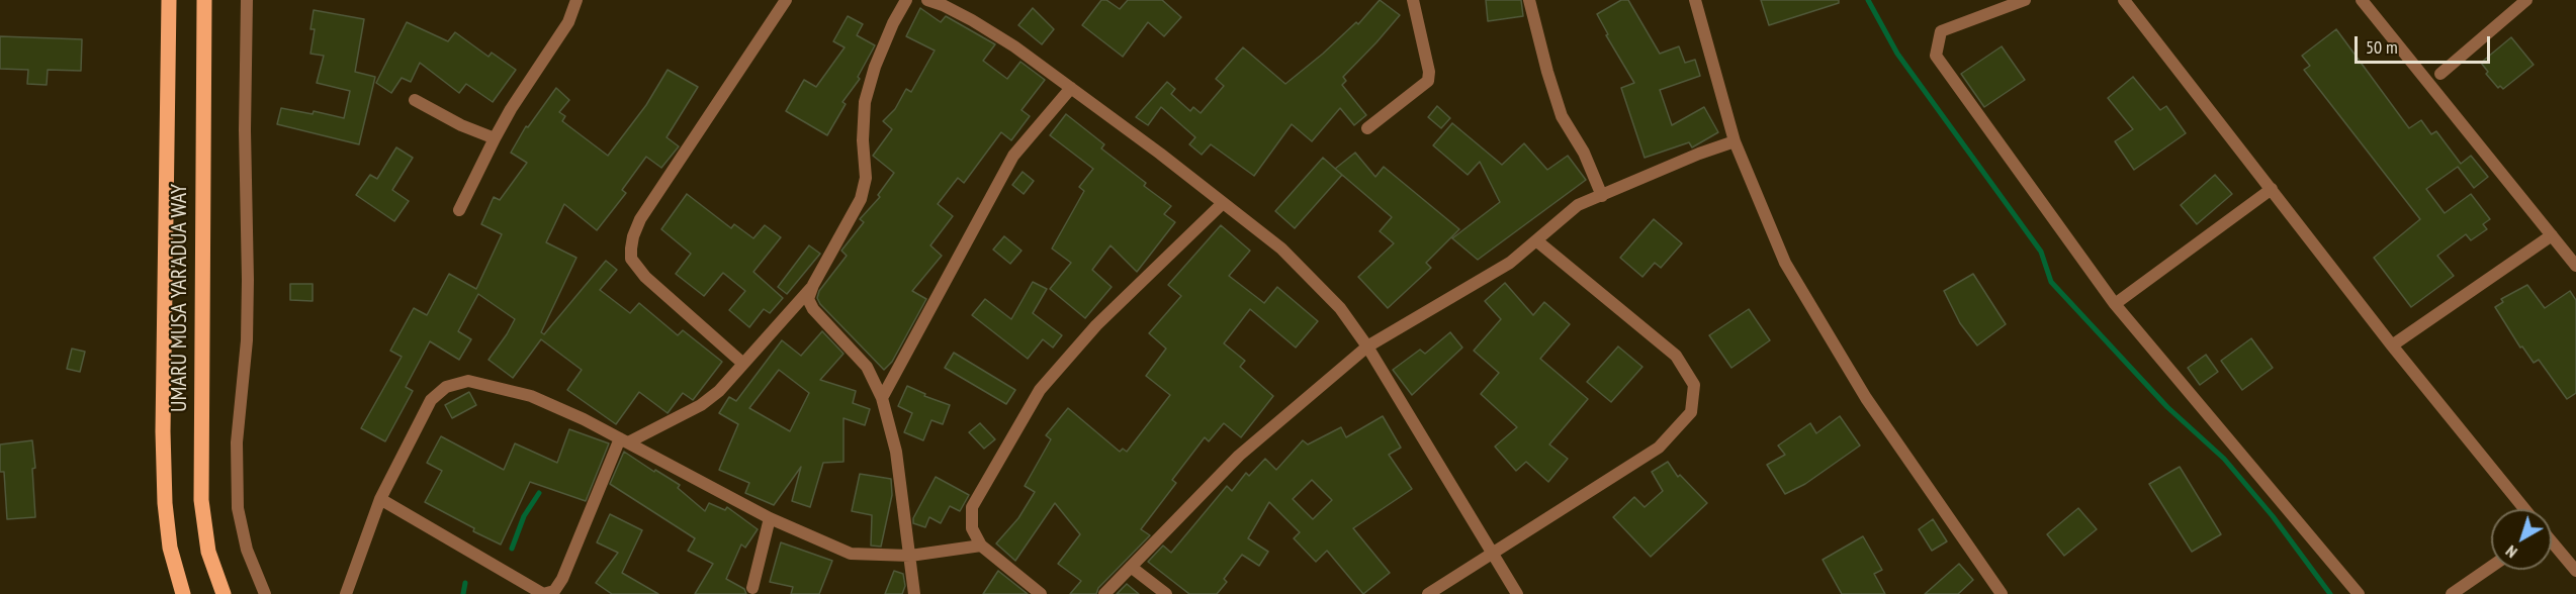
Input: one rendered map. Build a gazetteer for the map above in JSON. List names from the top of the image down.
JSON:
{
  "streets": {
    "main road": ["UMARU MUSA YAR'ADUA WAY"]
  },
  "scale_bar": "50 m",
  "north": "bottom left"
}
